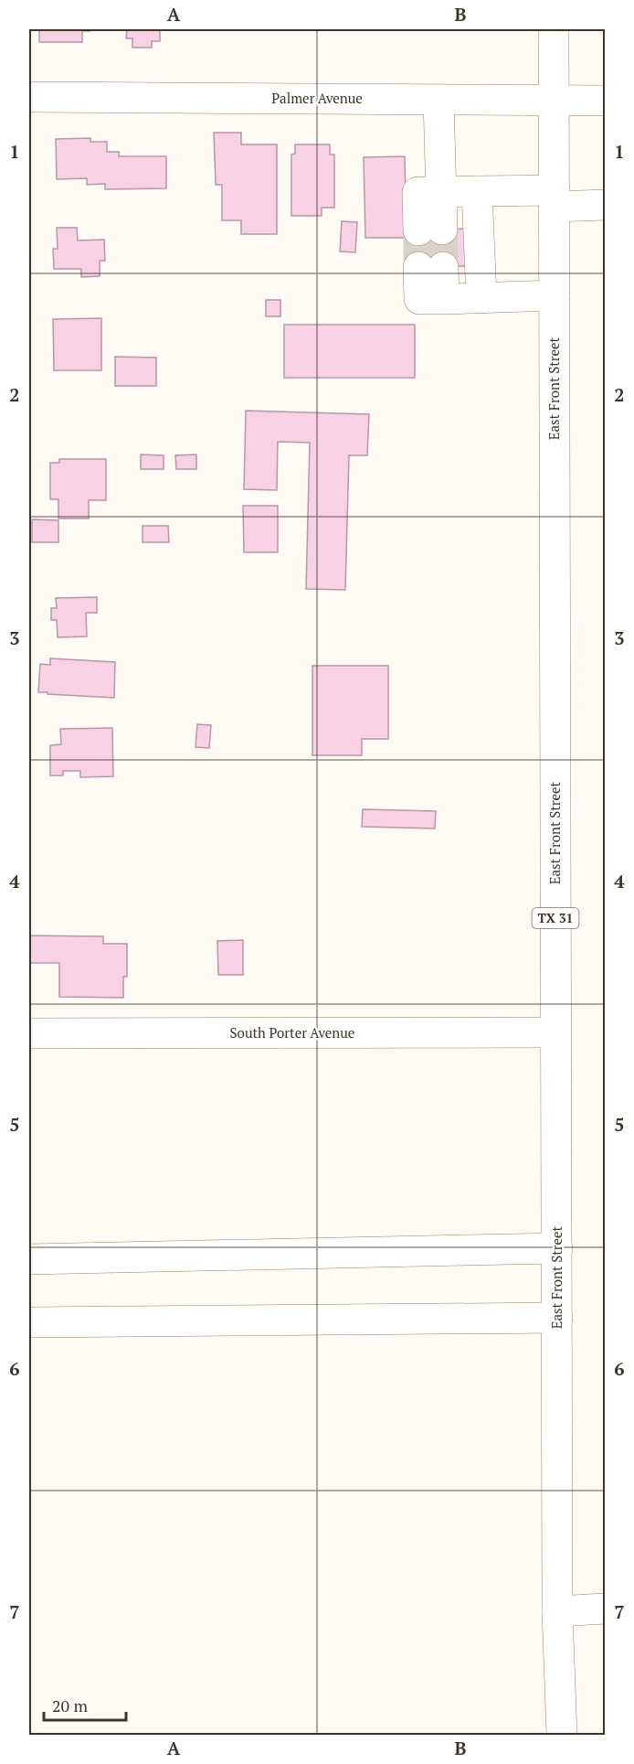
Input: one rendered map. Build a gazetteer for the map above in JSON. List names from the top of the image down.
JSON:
{
  "streets": {
    "main road": [
      "Palmer Avenue",
      "East Front Street",
      "TX 31",
      "South Porter Avenue"
    ]
  },
  "crossings": [
    ["Palmer Avenue", "East Front Street"],
    ["East Front Street", "South Porter Avenue"]
  ],
  "scale_bar": "20 m",
  "grid": {
    "columns": ["A", "B"],
    "rows": [
      "1",
      "2",
      "3",
      "4",
      "5",
      "6",
      "7"
    ]
  }
}
